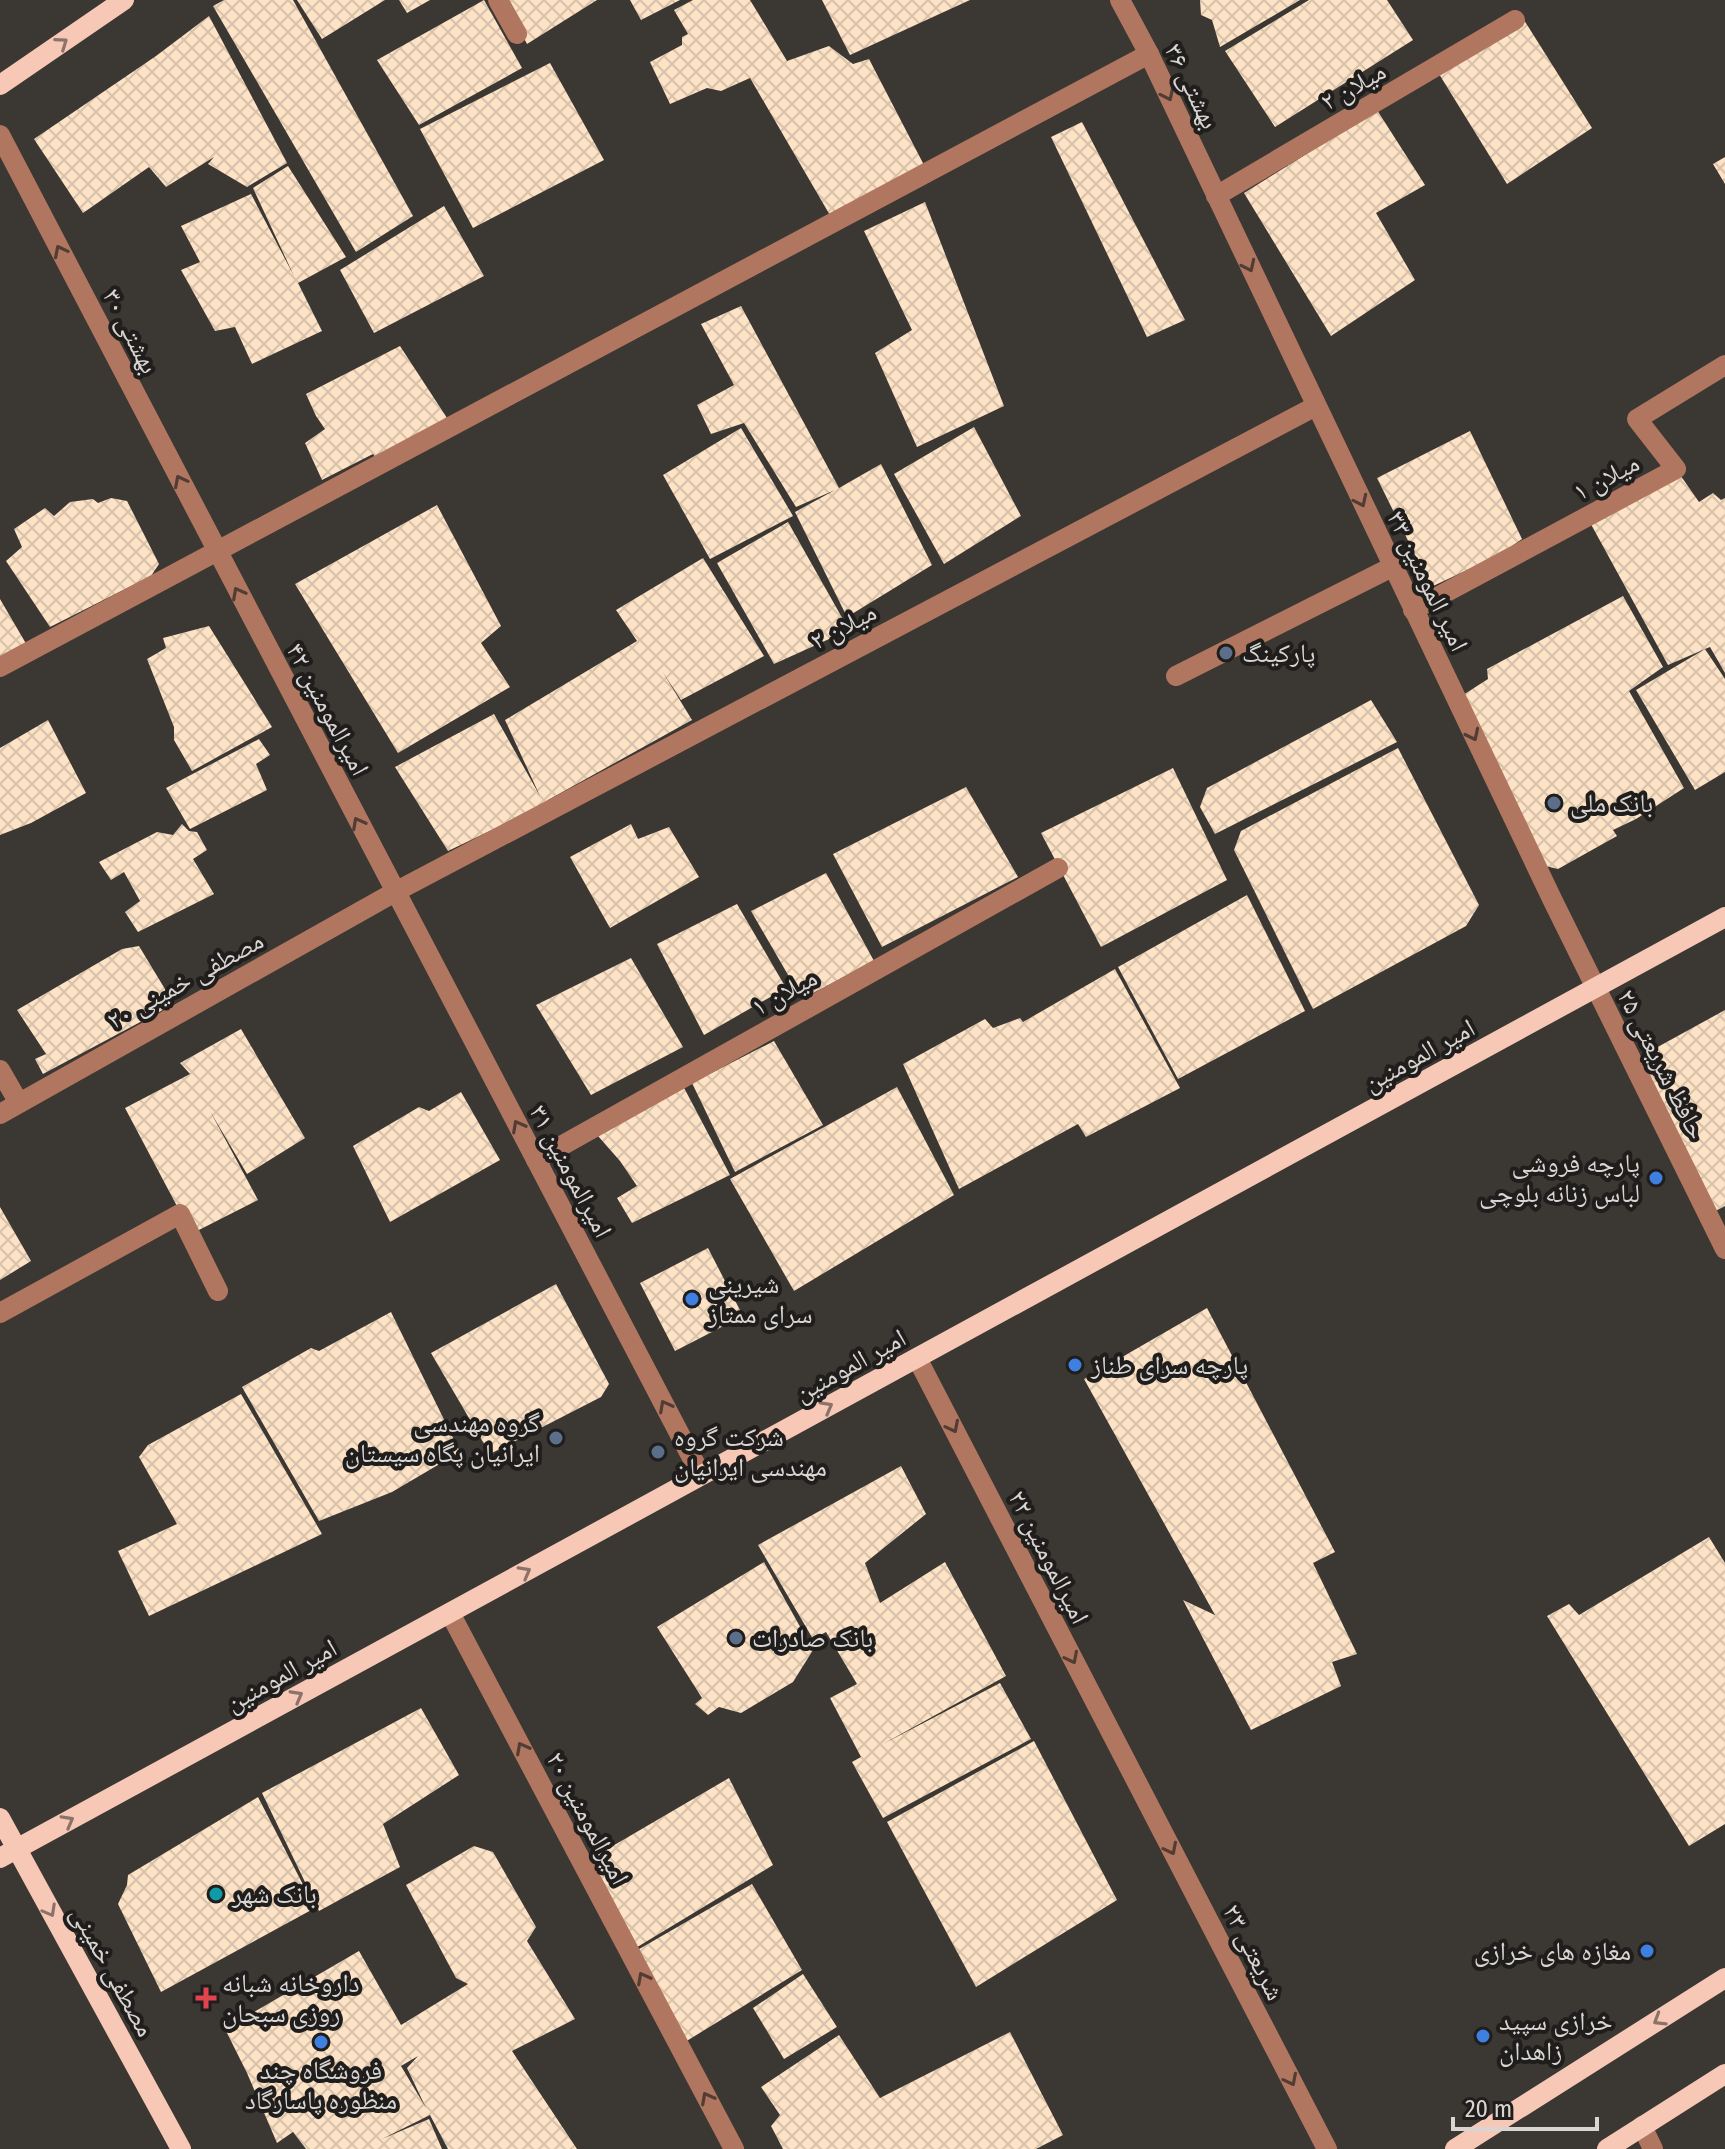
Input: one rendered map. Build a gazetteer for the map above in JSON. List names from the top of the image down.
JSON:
{
  "streets": {
    "main road": ["امیر المومنین", "مصطفی خمینی"],
    "street": [
      "بهشتی ۳۶",
      "میلان ۲",
      "بهشتی ۳۰",
      "میلان ۱",
      "امیر المومنین ۳۳",
      "امیرالمومنین ۴۲",
      "مصطفی خمینی ۲۰",
      "حافظ شریعتی ۲۵",
      "امیرالمومنین ۳۱",
      "امیرالمومنین ۲۲",
      "امیرالمومنین ۲۰",
      "شریعتی ۲۳"
    ]
  },
  "crossings": [
    ["بهشتی ۳۶", "میلان ۲"],
    ["بهشتی ۳۶", "امیر المومنین ۳۳"],
    ["میلان ۲", "امیر المومنین ۳۳"],
    ["میلان ۲", "امیرالمومنین ۴۲"],
    ["میلان ۲", "مصطفی خمینی ۲۰"],
    ["میلان ۲", "امیرالمومنین ۳۱"],
    ["بهشتی ۳۰", "امیرالمومنین ۴۲"],
    ["میلان ۱", "امیر المومنین ۳۳"],
    ["میلان ۱", "امیرالمومنین ۳۱"],
    ["امیر المومنین ۳۳", "امیر المومنین"],
    ["امیر المومنین ۳۳", "حافظ شریعتی ۲۵"],
    ["امیرالمومنین ۴۲", "مصطفی خمینی ۲۰"],
    ["امیرالمومنین ۴۲", "امیرالمومنین ۳۱"],
    ["مصطفی خمینی ۲۰", "امیرالمومنین ۳۱"],
    ["امیر المومنین", "حافظ شریعتی ۲۵"],
    ["امیر المومنین", "امیرالمومنین ۳۱"],
    ["امیر المومنین", "امیرالمومنین ۲۲"],
    ["امیر المومنین", "امیرالمومنین ۲۰"],
    ["امیر المومنین", "مصطفی خمینی"],
    ["امیرالمومنین ۲۲", "شریعتی ۲۳"]
  ],
  "one_way": [
    "بهشتی ۳۶",
    "بهشتی ۳۰",
    "امیر المومنین ۳۳",
    "امیرالمومنین ۴۲",
    "امیر المومنین",
    "امیرالمومنین ۳۱",
    "امیرالمومنین ۲۲",
    "امیرالمومنین ۲۰",
    "شریعتی ۲۳",
    "مصطفی خمینی"
  ],
  "places": {
    "other": [
      "پارکینگ",
      "بانک ملی",
      "پارچه فروشی لباس زنانه بلوچی",
      "شیرینی سرای ممتاز",
      "پارچه سرای طناز",
      "گروه مهندسی ایرانیان پگاه سیستان",
      "شرکت گروه مهندسی ایرانیان",
      "بانک صادرات",
      "بانک شهر",
      "مغازه های خرازی",
      "خرازی سپید زاهدان",
      "فروشگاه چند منظوره پاسارگاد"
    ],
    "health": ["داروخانه شبانه روزی سبحان"]
  },
  "scale_bar": "20 m"
}
